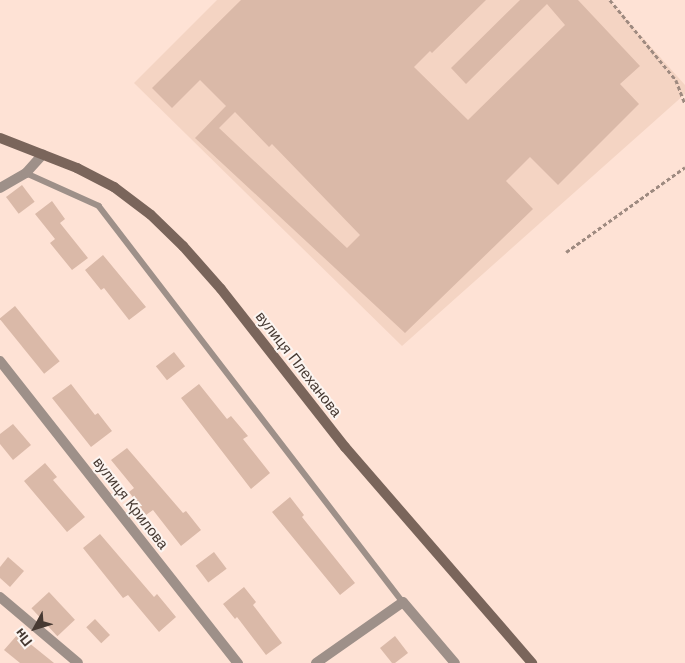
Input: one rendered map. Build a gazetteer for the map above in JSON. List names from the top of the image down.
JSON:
{
  "streets": {
    "street": ["вулиця Плеханова", "вулиця Крилова"]
  },
  "north": "bottom left"
}
